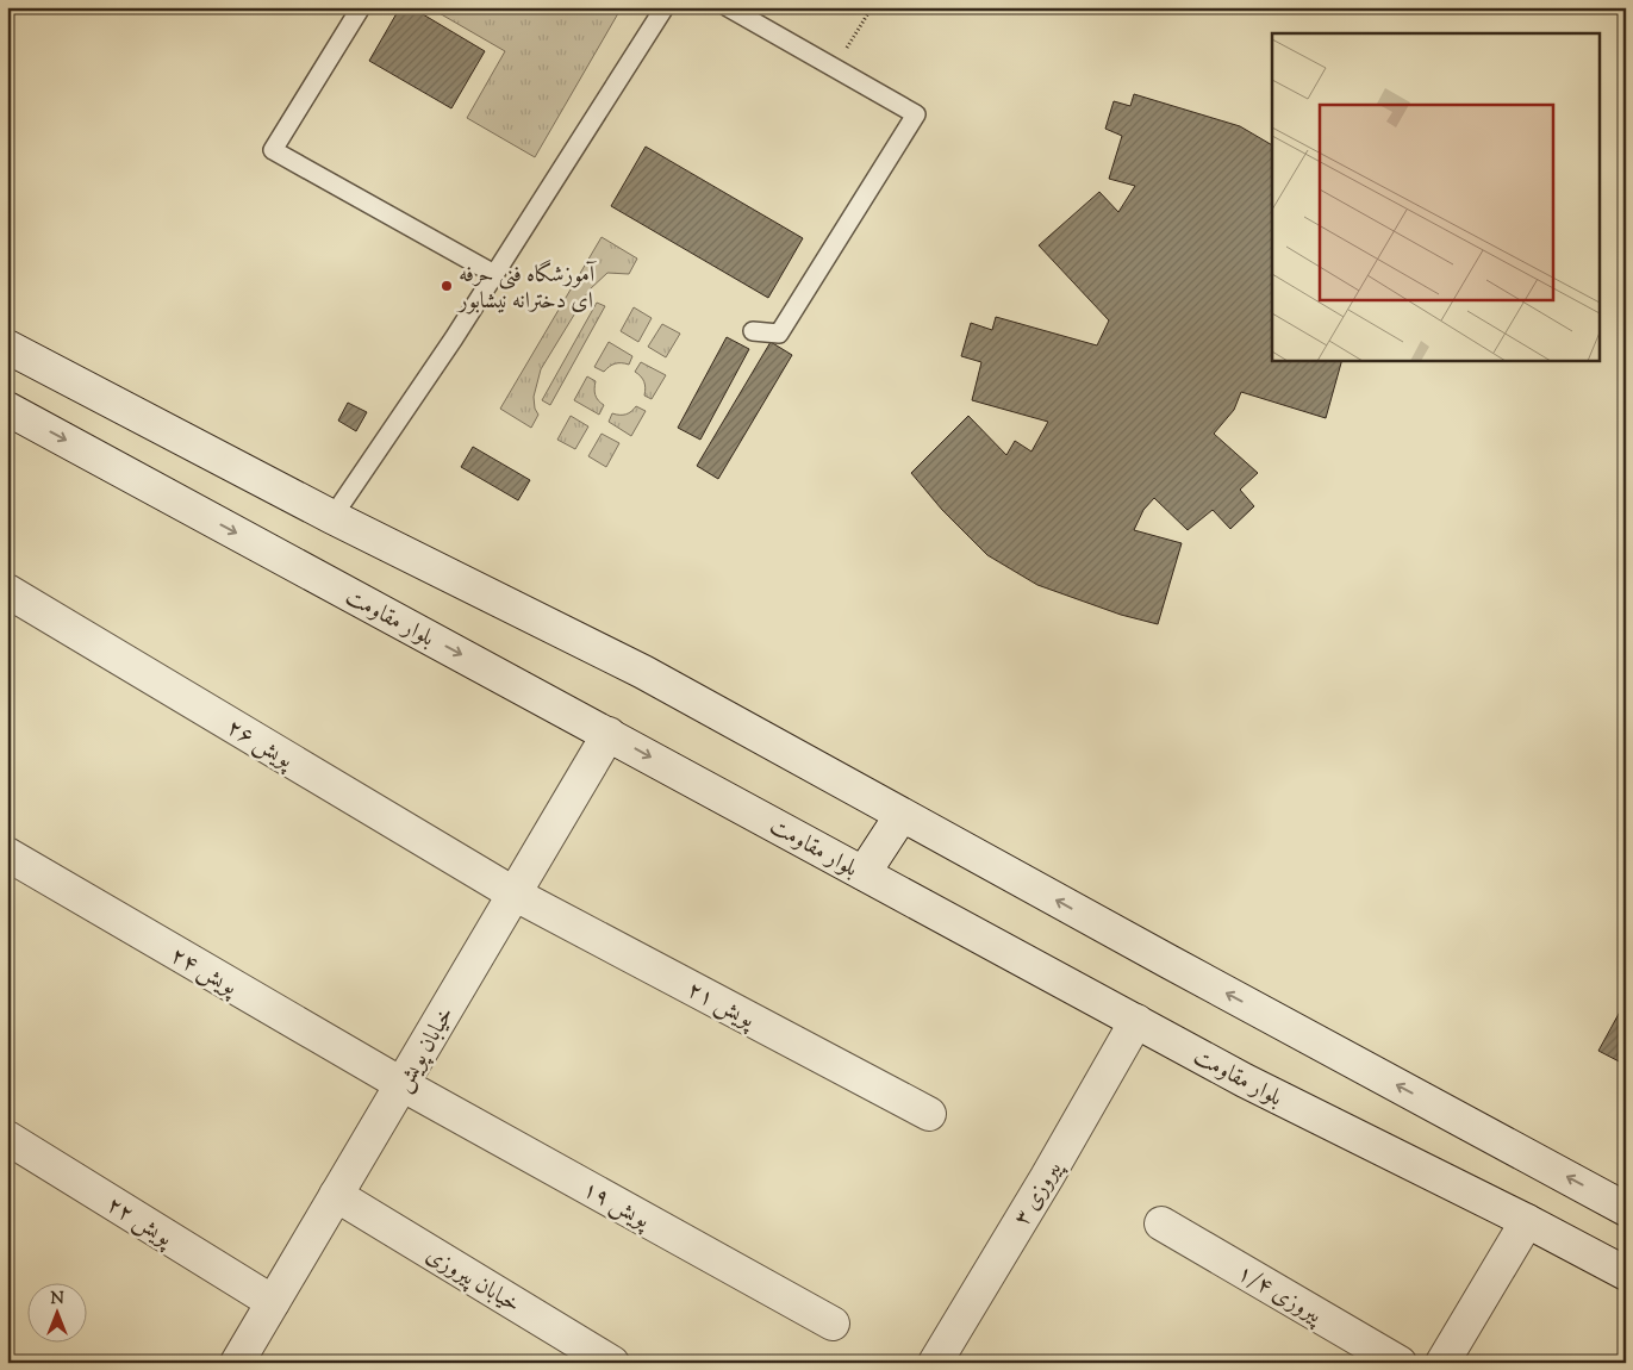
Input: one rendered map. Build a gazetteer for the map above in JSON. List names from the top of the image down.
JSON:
{
  "streets": {
    "street": [
      "بلوار مقاومت",
      "پویش ۲۶",
      "پویش ۲۴",
      "پویش ۲۱",
      "خیابان پویش",
      "پیروزی ۳",
      "پویش ۱۹",
      "پویش ۲۲",
      "خیابان پیروزی",
      "پیروزی ۱/۴"
    ]
  },
  "crossings": [
    ["بلوار مقاومت", "خیابان پویش"],
    ["بلوار مقاومت", "پیروزی ۳"],
    ["پویش ۲۶", "پویش ۲۱"],
    ["پویش ۲۶", "خیابان پویش"],
    ["پویش ۲۴", "خیابان پویش"],
    ["پویش ۲۴", "پویش ۱۹"],
    ["پویش ۲۱", "خیابان پویش"],
    ["خیابان پویش", "پویش ۱۹"],
    ["خیابان پویش", "پویش ۲۲"],
    ["خیابان پویش", "خیابان پیروزی"]
  ],
  "places": ["آموزشگاه فنی حرفه ای دخترانه نیشابور"],
  "north": "top"
}
